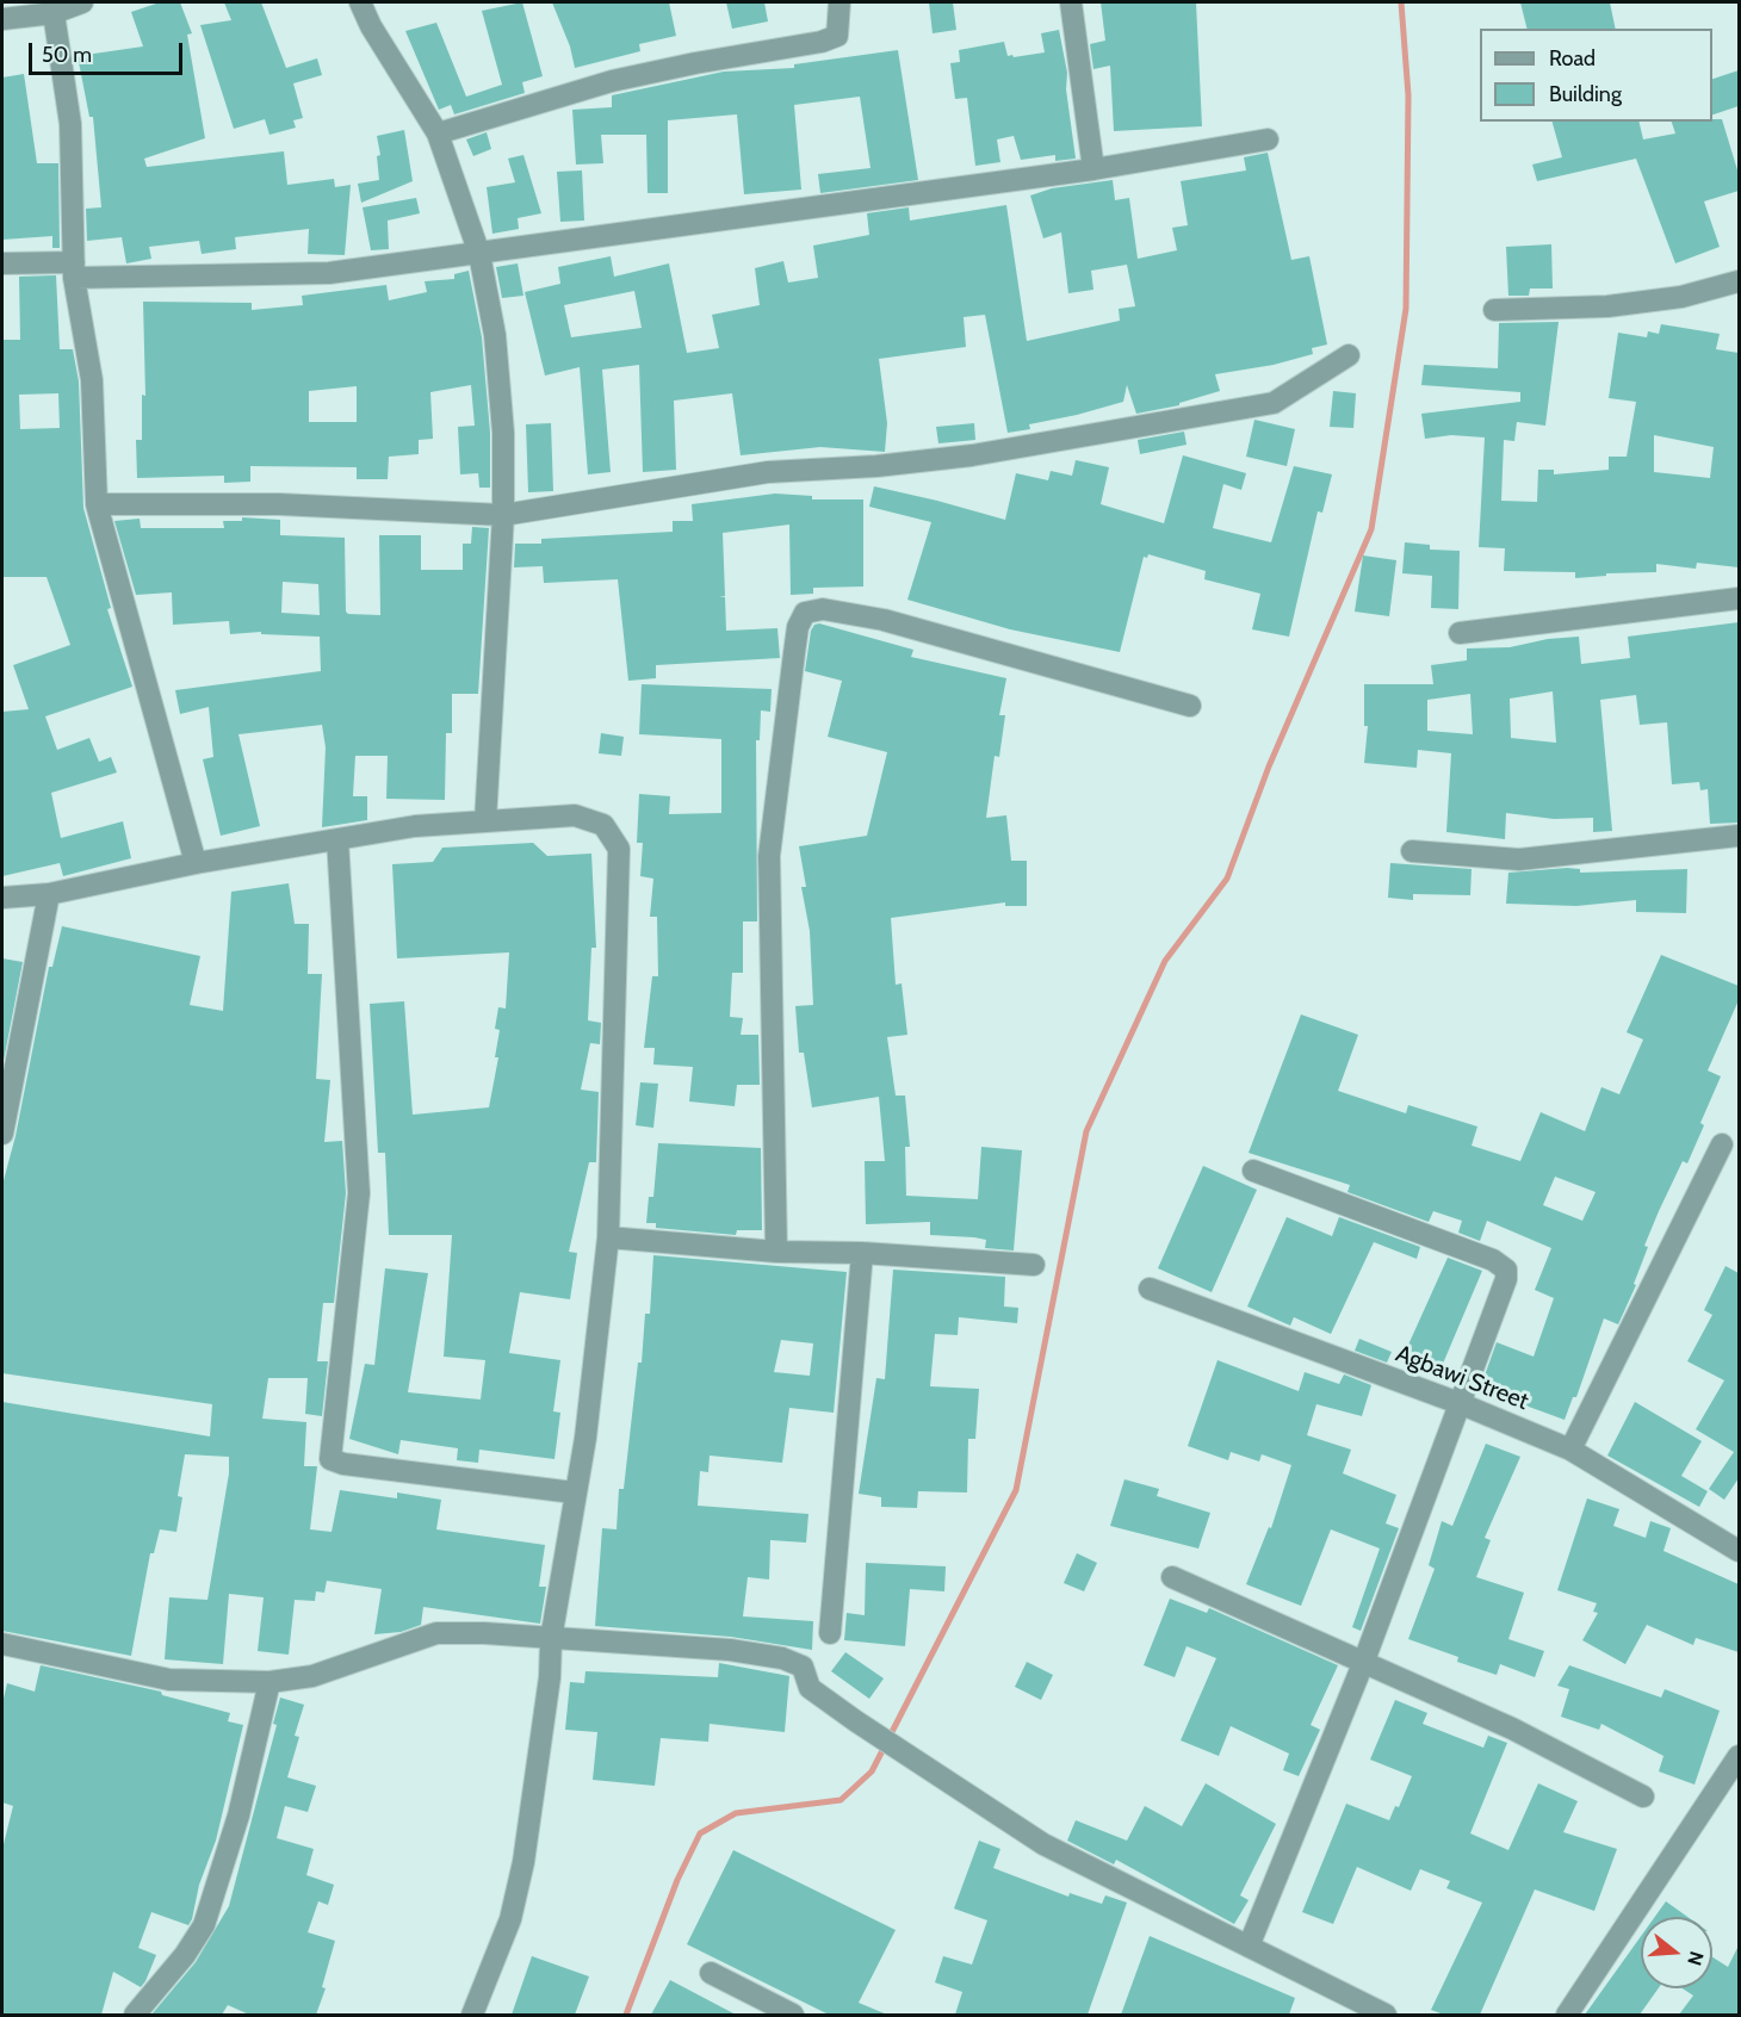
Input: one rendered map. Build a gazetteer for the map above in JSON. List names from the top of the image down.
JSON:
{
  "streets": {
    "street": ["Agbawi Street"]
  },
  "legend": ["Road", "Building"],
  "scale_bar": "50 m",
  "north": "right"
}
